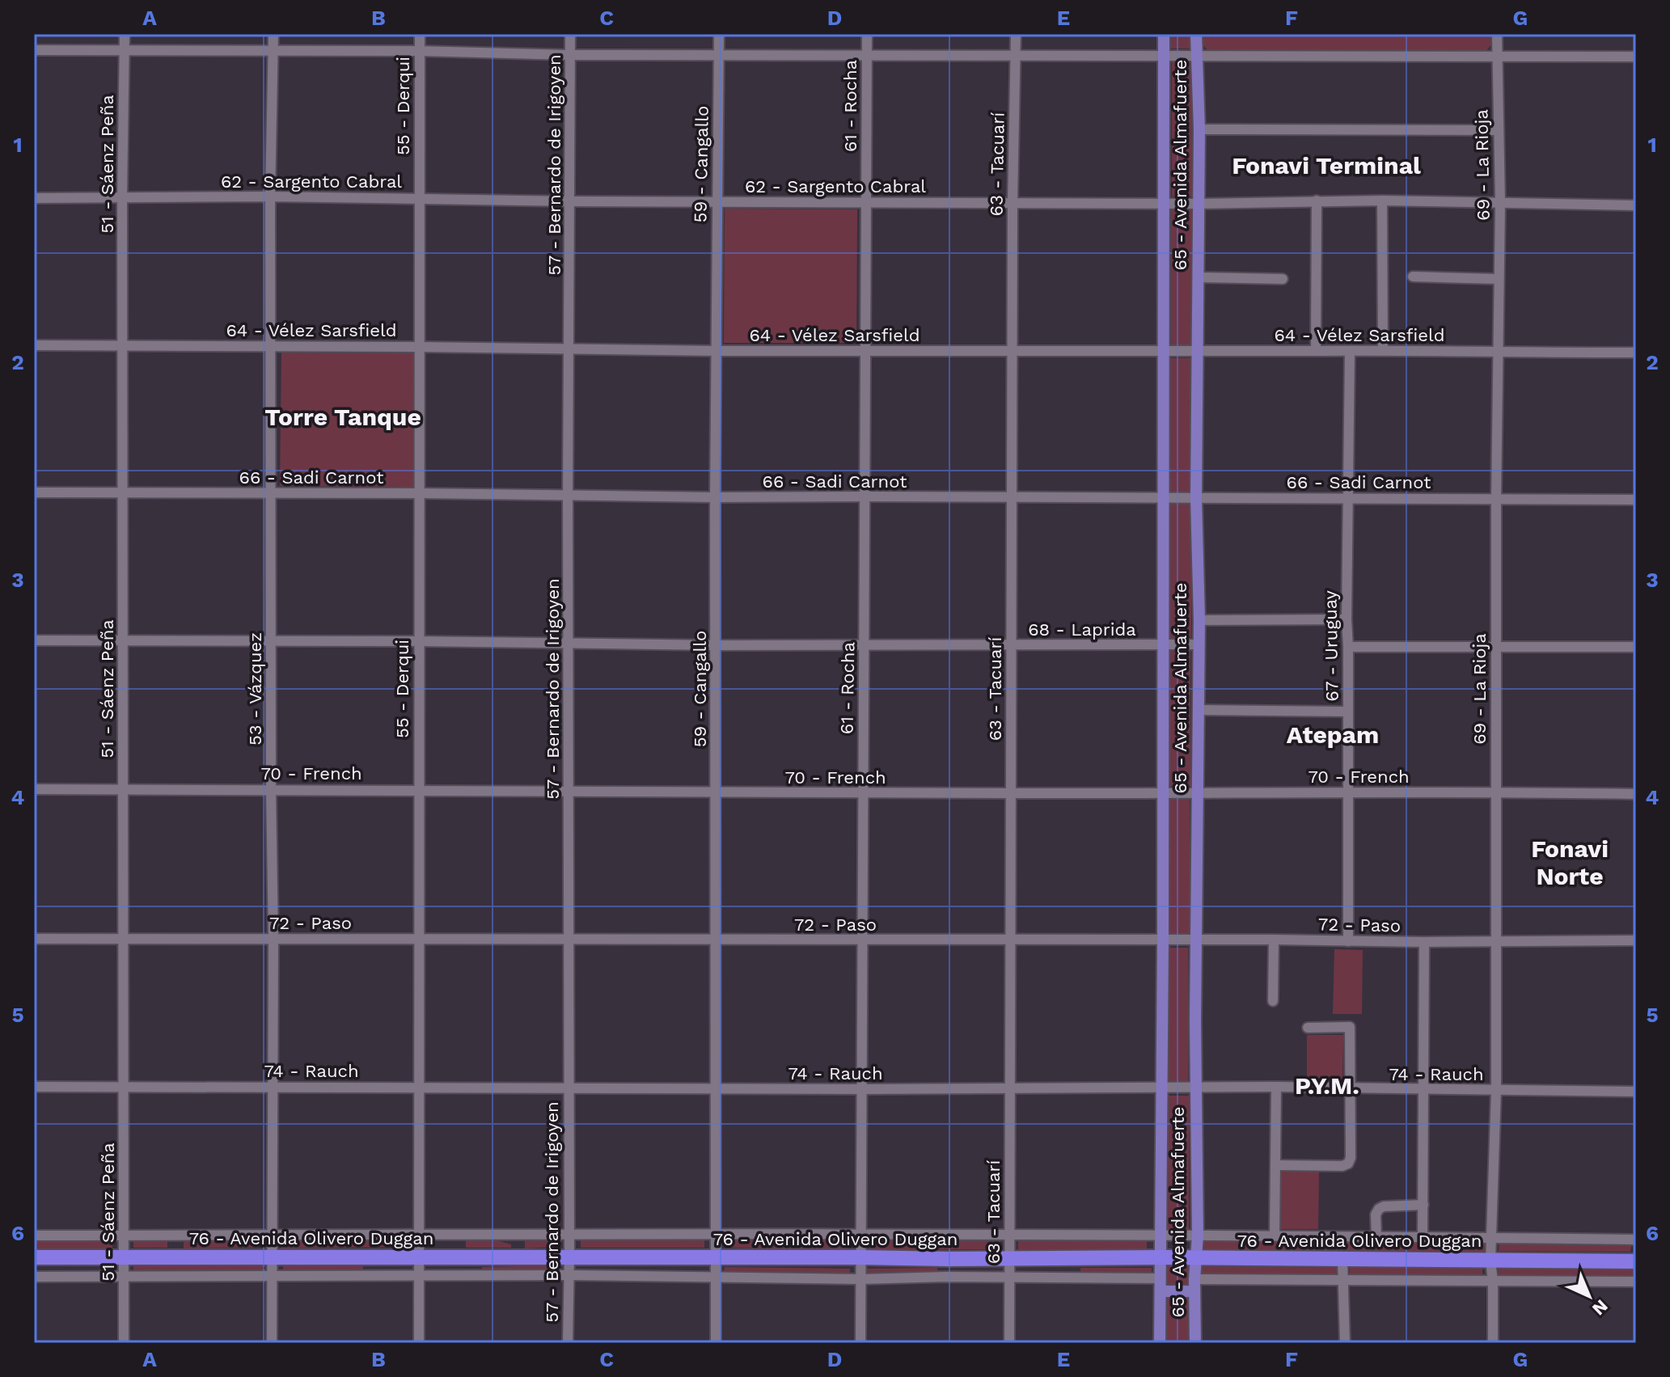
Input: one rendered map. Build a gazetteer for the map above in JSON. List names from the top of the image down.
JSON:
{
  "streets": {
    "highway": ["76 - Avenida Olivero Duggan"],
    "main road": ["65 - Avenida Almafuerte"],
    "street": [
      "55 - Derqui",
      "61 - Rocha",
      "51 - Sáenz Peña",
      "59 - Cangallo",
      "63 - Tacuarí",
      "57 - Bernardo de Irigoyen",
      "69 - La Rioja",
      "62 - Sargento Cabral",
      "64 - Vélez Sarsfield",
      "66 - Sadi Carnot",
      "68 - Laprida",
      "67 - Uruguay",
      "53 - Vázquez",
      "70 - French",
      "72 - Paso",
      "74 - Rauch"
    ]
  },
  "crossings": [
    ["55 - Derqui", "62 - Sargento Cabral"],
    ["55 - Derqui", "64 - Vélez Sarsfield"],
    ["55 - Derqui", "66 - Sadi Carnot"],
    ["55 - Derqui", "68 - Laprida"],
    ["55 - Derqui", "70 - French"],
    ["55 - Derqui", "72 - Paso"],
    ["55 - Derqui", "74 - Rauch"],
    ["55 - Derqui", "76 - Avenida Olivero Duggan"],
    ["61 - Rocha", "62 - Sargento Cabral"],
    ["61 - Rocha", "64 - Vélez Sarsfield"],
    ["61 - Rocha", "66 - Sadi Carnot"],
    ["61 - Rocha", "68 - Laprida"],
    ["61 - Rocha", "70 - French"],
    ["61 - Rocha", "72 - Paso"],
    ["61 - Rocha", "74 - Rauch"],
    ["61 - Rocha", "76 - Avenida Olivero Duggan"],
    ["51 - Sáenz Peña", "62 - Sargento Cabral"],
    ["51 - Sáenz Peña", "64 - Vélez Sarsfield"],
    ["51 - Sáenz Peña", "66 - Sadi Carnot"],
    ["51 - Sáenz Peña", "68 - Laprida"],
    ["51 - Sáenz Peña", "70 - French"],
    ["51 - Sáenz Peña", "72 - Paso"],
    ["51 - Sáenz Peña", "74 - Rauch"],
    ["51 - Sáenz Peña", "76 - Avenida Olivero Duggan"],
    ["59 - Cangallo", "62 - Sargento Cabral"],
    ["59 - Cangallo", "64 - Vélez Sarsfield"],
    ["59 - Cangallo", "66 - Sadi Carnot"],
    ["59 - Cangallo", "68 - Laprida"],
    ["59 - Cangallo", "70 - French"],
    ["59 - Cangallo", "72 - Paso"],
    ["59 - Cangallo", "74 - Rauch"],
    ["59 - Cangallo", "76 - Avenida Olivero Duggan"],
    ["63 - Tacuarí", "62 - Sargento Cabral"],
    ["63 - Tacuarí", "64 - Vélez Sarsfield"],
    ["63 - Tacuarí", "66 - Sadi Carnot"],
    ["63 - Tacuarí", "68 - Laprida"],
    ["63 - Tacuarí", "70 - French"],
    ["63 - Tacuarí", "72 - Paso"],
    ["63 - Tacuarí", "74 - Rauch"],
    ["63 - Tacuarí", "76 - Avenida Olivero Duggan"],
    ["57 - Bernardo de Irigoyen", "62 - Sargento Cabral"],
    ["57 - Bernardo de Irigoyen", "64 - Vélez Sarsfield"],
    ["57 - Bernardo de Irigoyen", "66 - Sadi Carnot"],
    ["57 - Bernardo de Irigoyen", "68 - Laprida"],
    ["57 - Bernardo de Irigoyen", "70 - French"],
    ["57 - Bernardo de Irigoyen", "72 - Paso"],
    ["57 - Bernardo de Irigoyen", "74 - Rauch"],
    ["57 - Bernardo de Irigoyen", "76 - Avenida Olivero Duggan"],
    ["65 - Avenida Almafuerte", "62 - Sargento Cabral"],
    ["65 - Avenida Almafuerte", "64 - Vélez Sarsfield"],
    ["65 - Avenida Almafuerte", "66 - Sadi Carnot"],
    ["65 - Avenida Almafuerte", "68 - Laprida"],
    ["65 - Avenida Almafuerte", "70 - French"],
    ["65 - Avenida Almafuerte", "72 - Paso"],
    ["65 - Avenida Almafuerte", "74 - Rauch"],
    ["65 - Avenida Almafuerte", "76 - Avenida Olivero Duggan"],
    ["69 - La Rioja", "62 - Sargento Cabral"],
    ["69 - La Rioja", "64 - Vélez Sarsfield"],
    ["69 - La Rioja", "66 - Sadi Carnot"],
    ["69 - La Rioja", "70 - French"],
    ["69 - La Rioja", "72 - Paso"],
    ["69 - La Rioja", "74 - Rauch"],
    ["69 - La Rioja", "76 - Avenida Olivero Duggan"],
    ["62 - Sargento Cabral", "53 - Vázquez"],
    ["64 - Vélez Sarsfield", "67 - Uruguay"],
    ["64 - Vélez Sarsfield", "53 - Vázquez"],
    ["66 - Sadi Carnot", "67 - Uruguay"],
    ["66 - Sadi Carnot", "53 - Vázquez"],
    ["68 - Laprida", "53 - Vázquez"],
    ["67 - Uruguay", "70 - French"],
    ["67 - Uruguay", "72 - Paso"],
    ["53 - Vázquez", "70 - French"],
    ["53 - Vázquez", "72 - Paso"],
    ["53 - Vázquez", "74 - Rauch"],
    ["53 - Vázquez", "76 - Avenida Olivero Duggan"]
  ],
  "districts": [
    "Fonavi Terminal",
    "Torre Tanque",
    "Atepam",
    "Fonavi Norte",
    "P.Y.M."
  ],
  "north": "bottom right",
  "grid": {
    "columns": [
      "A",
      "B",
      "C",
      "D",
      "E",
      "F",
      "G"
    ],
    "rows": [
      "1",
      "2",
      "3",
      "4",
      "5",
      "6"
    ]
  }
}
